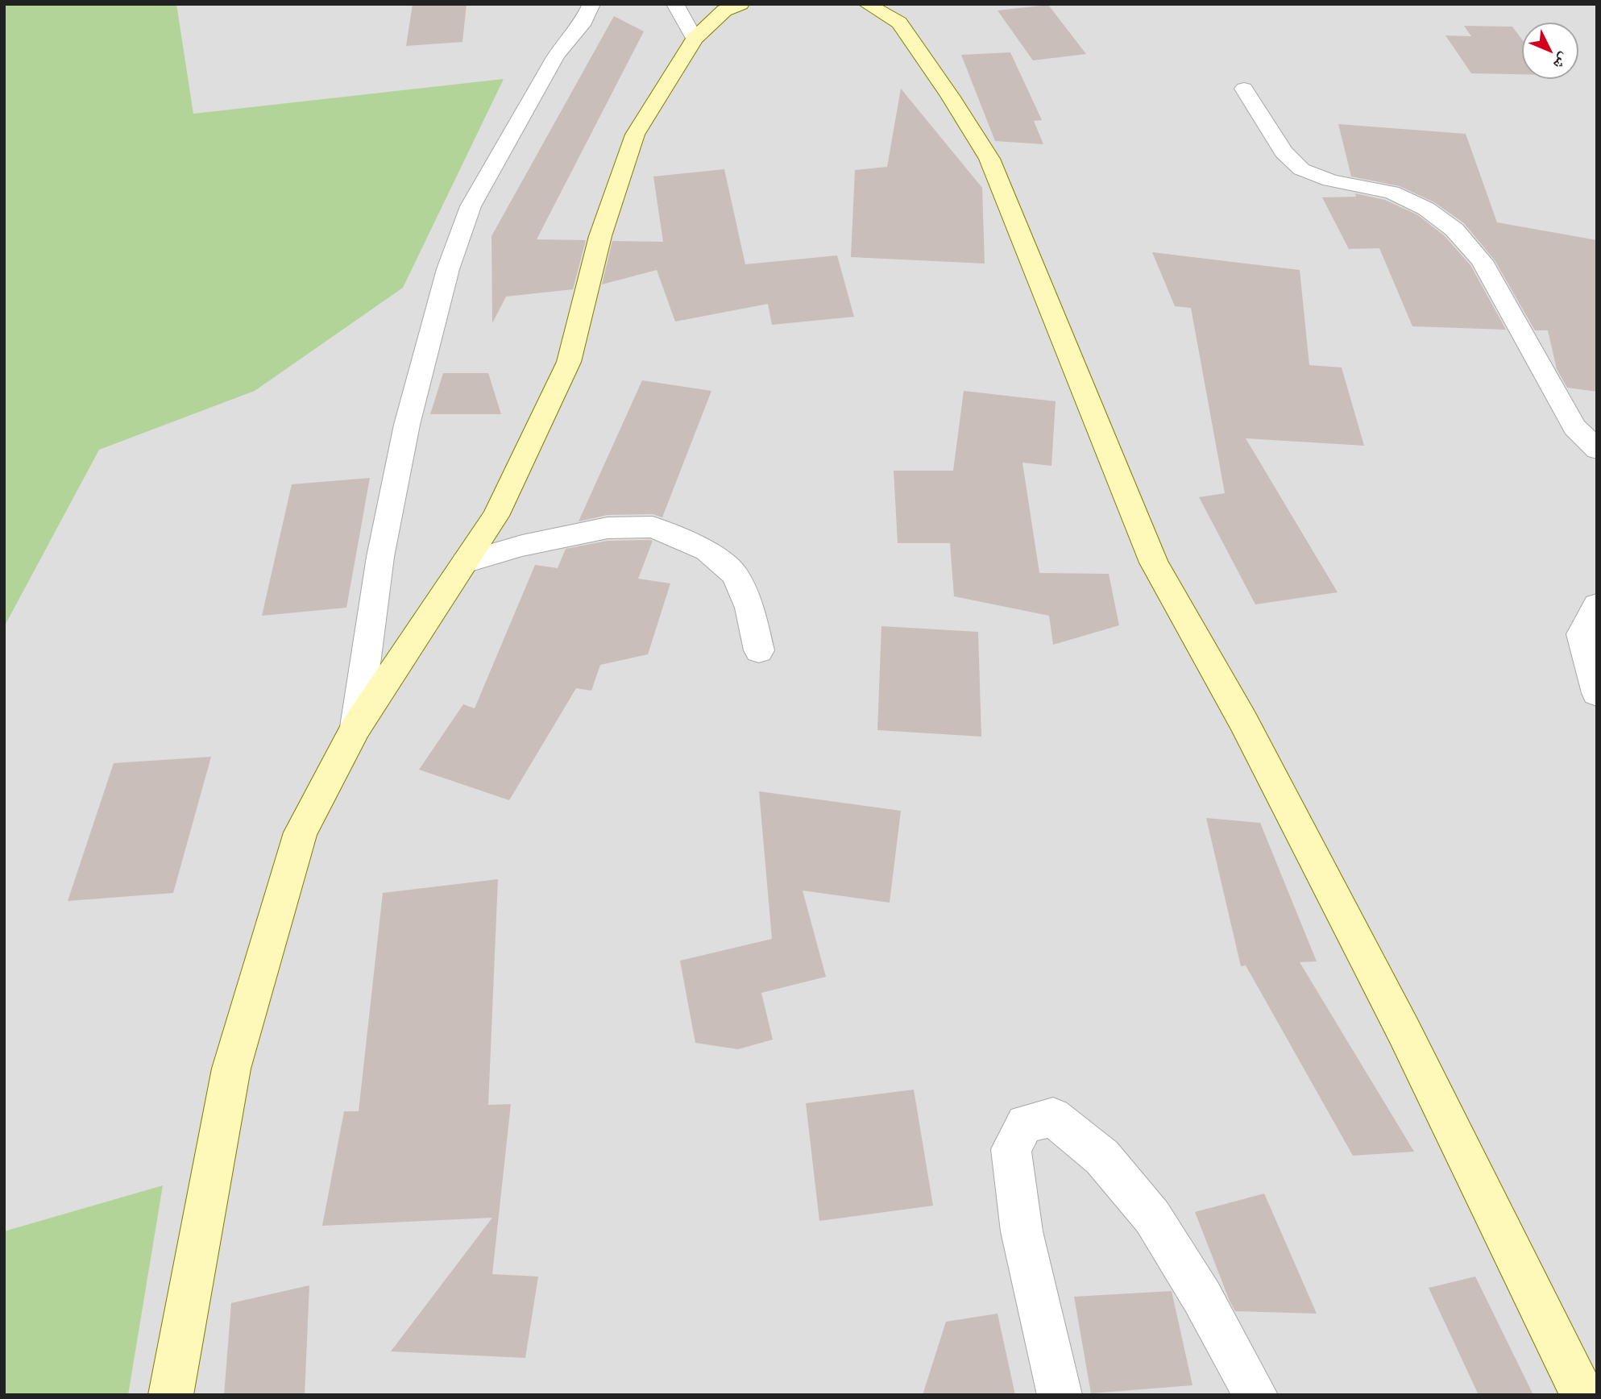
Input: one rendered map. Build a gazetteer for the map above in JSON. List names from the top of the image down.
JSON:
{
  "north": "bottom right"
}
